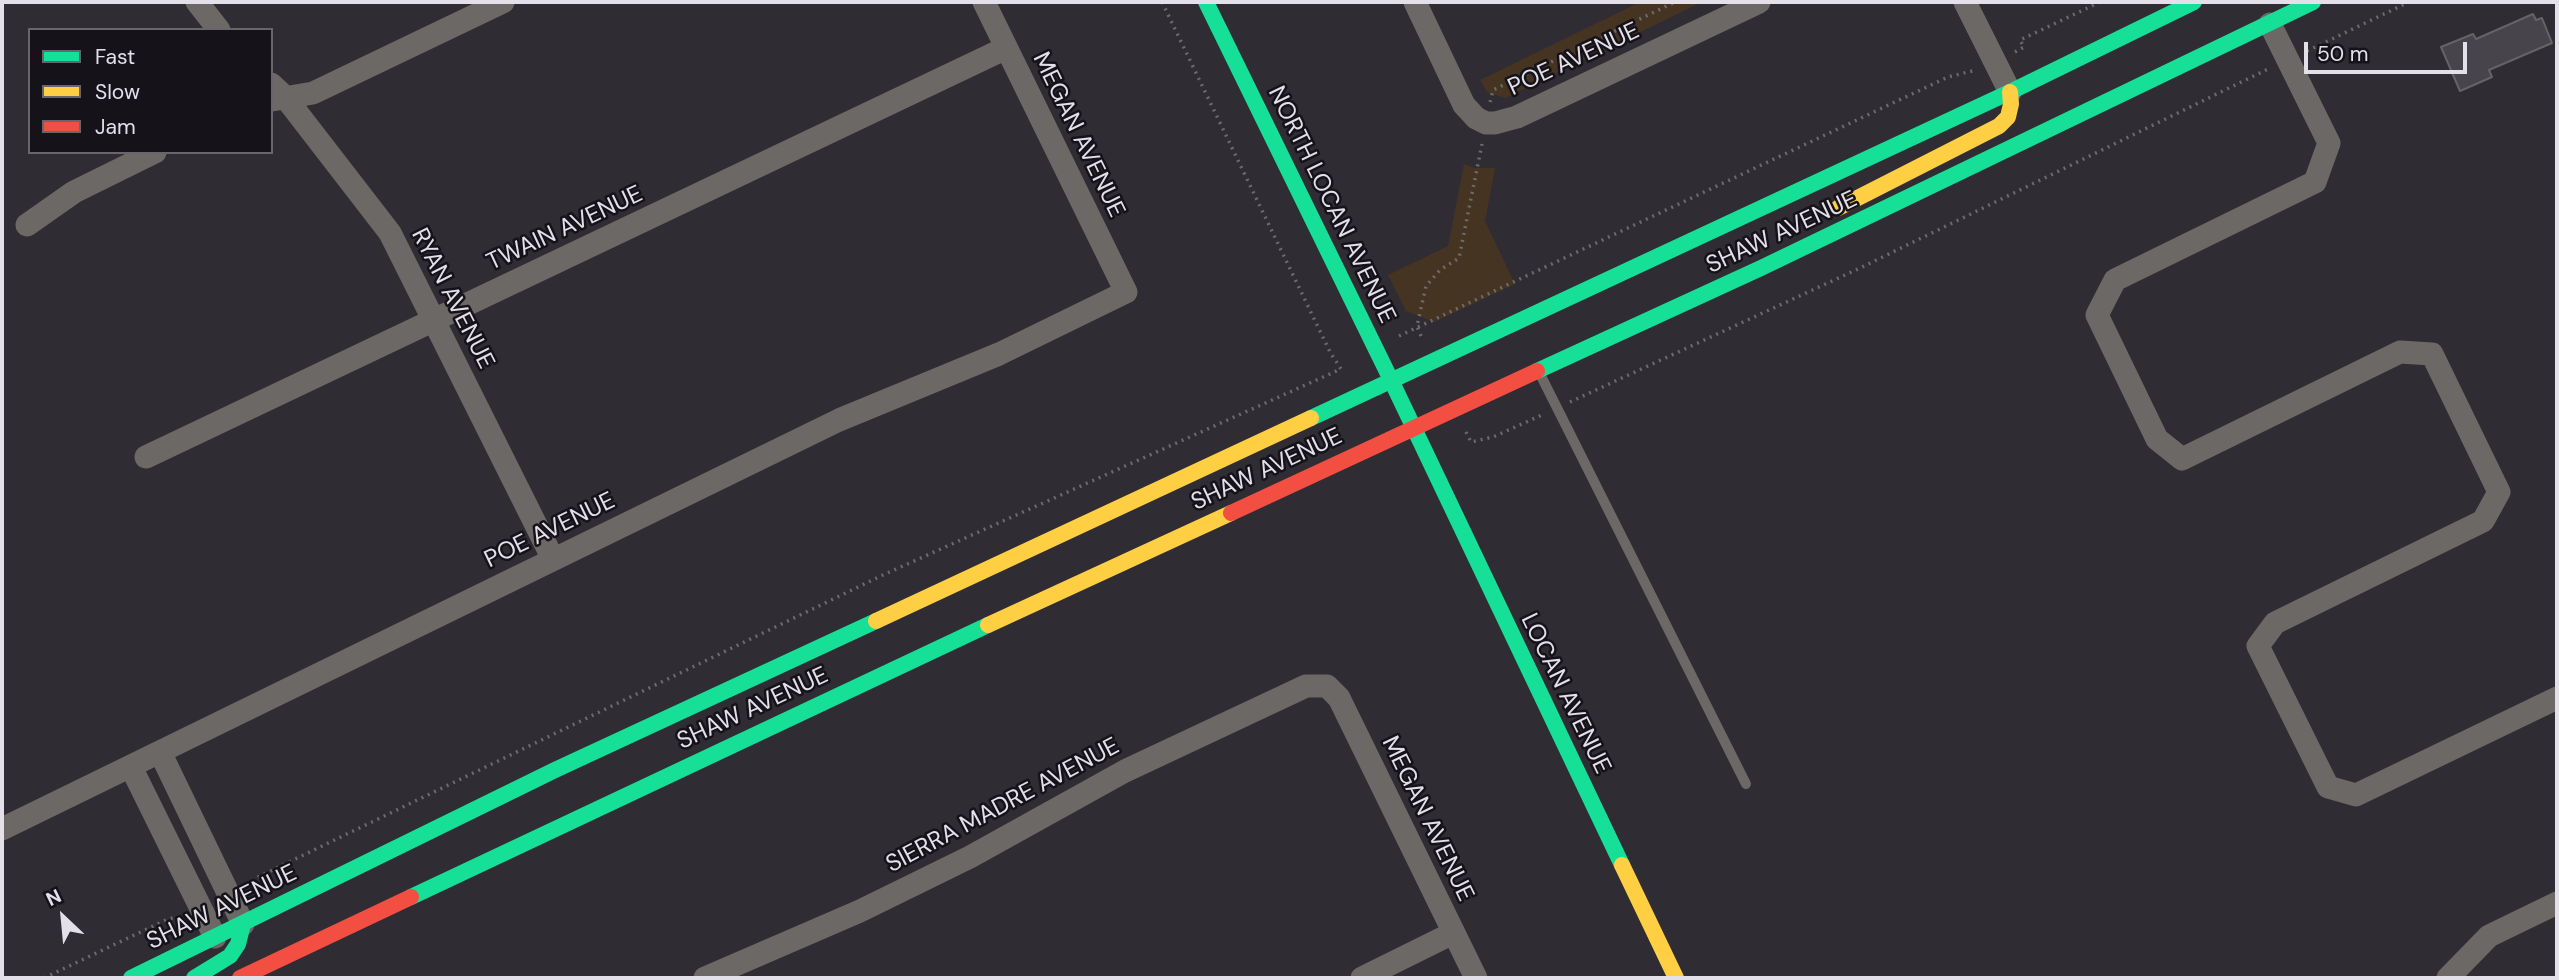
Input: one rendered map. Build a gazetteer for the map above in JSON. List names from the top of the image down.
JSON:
{
  "streets": {
    "main road": ["NORTH LOCAN AVENUE", "SHAW AVENUE", "LOCAN AVENUE"],
    "street": [
      "POE AVENUE",
      "MEGAN AVENUE",
      "TWAIN AVENUE",
      "RYAN AVENUE",
      "SIERRA MADRE AVENUE"
    ]
  },
  "crossings": [
    ["POE AVENUE", "MEGAN AVENUE"],
    ["POE AVENUE", "RYAN AVENUE"],
    ["MEGAN AVENUE", "TWAIN AVENUE"],
    ["MEGAN AVENUE", "SIERRA MADRE AVENUE"],
    ["NORTH LOCAN AVENUE", "SHAW AVENUE"],
    ["NORTH LOCAN AVENUE", "LOCAN AVENUE"],
    ["TWAIN AVENUE", "RYAN AVENUE"],
    ["SHAW AVENUE", "LOCAN AVENUE"]
  ],
  "legend": ["Fast", "Slow", "Jam"],
  "scale_bar": "50 m",
  "north": "top left"
}
